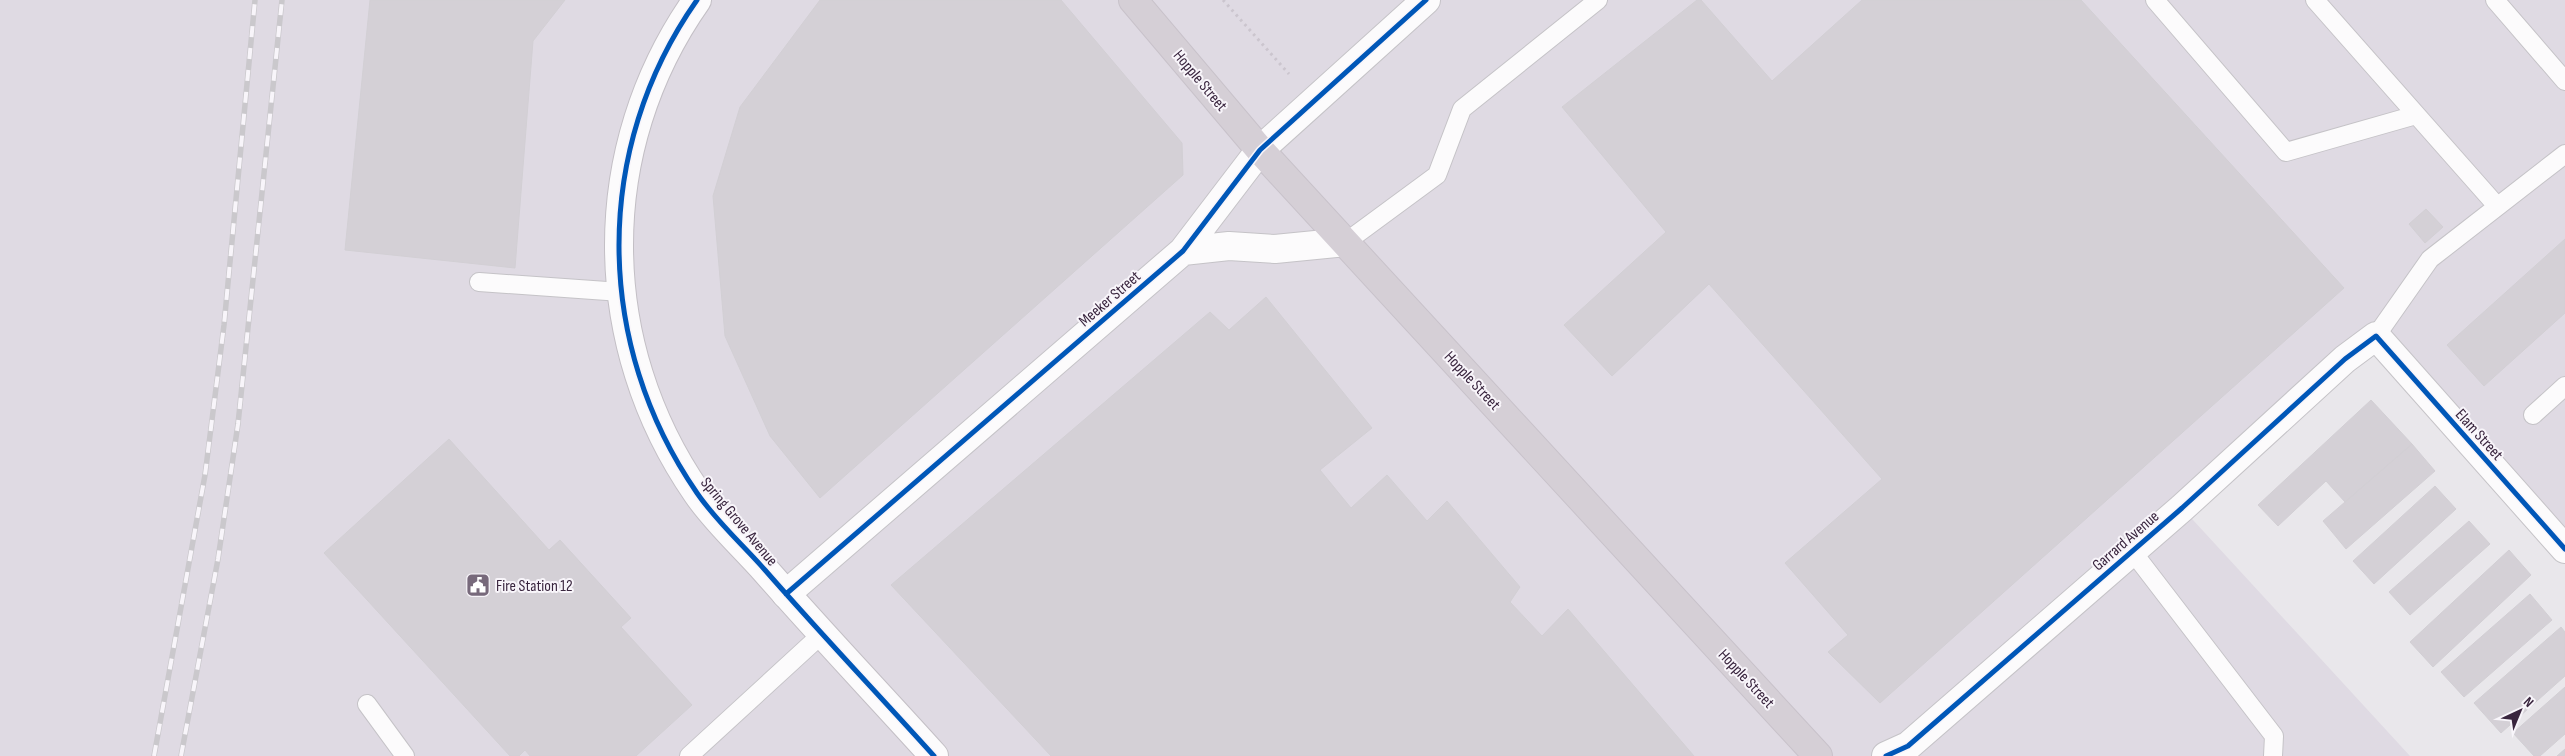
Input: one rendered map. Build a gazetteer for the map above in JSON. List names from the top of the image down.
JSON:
{
  "streets": {
    "main road": ["Hopple Street"],
    "street": [
      "Meeker Street",
      "Elam Street",
      "Spring Grove Avenue",
      "Garrard Avenue"
    ]
  },
  "crossings": [
    ["Hopple Street", "Meeker Street"],
    ["Meeker Street", "Spring Grove Avenue"],
    ["Elam Street", "Garrard Avenue"]
  ],
  "places": {
    "public building": ["Fire Station 12"]
  },
  "north": "top right"
}
